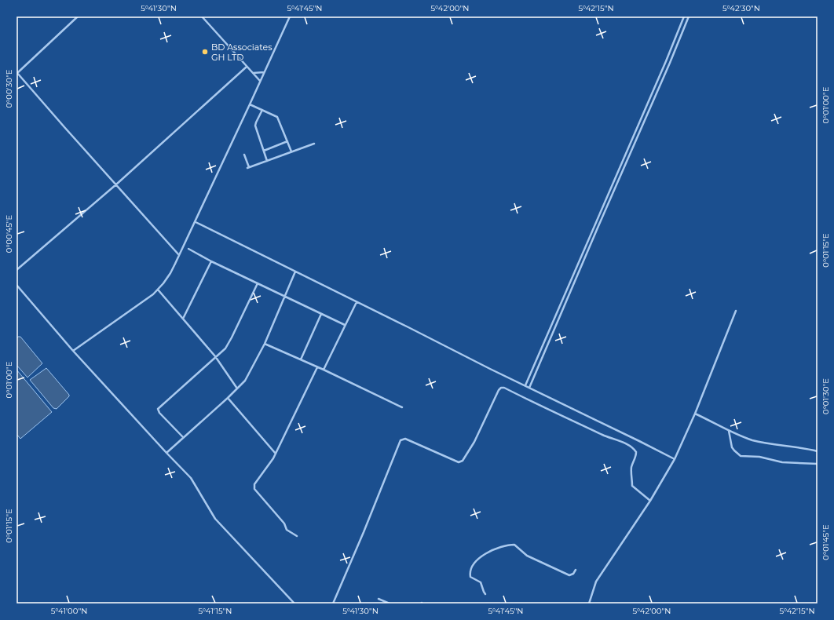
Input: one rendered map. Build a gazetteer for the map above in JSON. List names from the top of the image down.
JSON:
{
  "places": ["BD Associates GH LTD"],
  "coordinates": [
    "5°41'30\"N",
    "5°41'45\"N",
    "5°42'00\"N",
    "5°42'15\"N",
    "5°42'30\"N",
    "0°00'30\"E",
    "0°01'00\"E",
    "0°00'45\"E",
    "0°01'15\"E",
    "0°01'30\"E",
    "0°01'45\"E",
    "5°41'00\"N",
    "5°41'15\"N"
  ]
}
